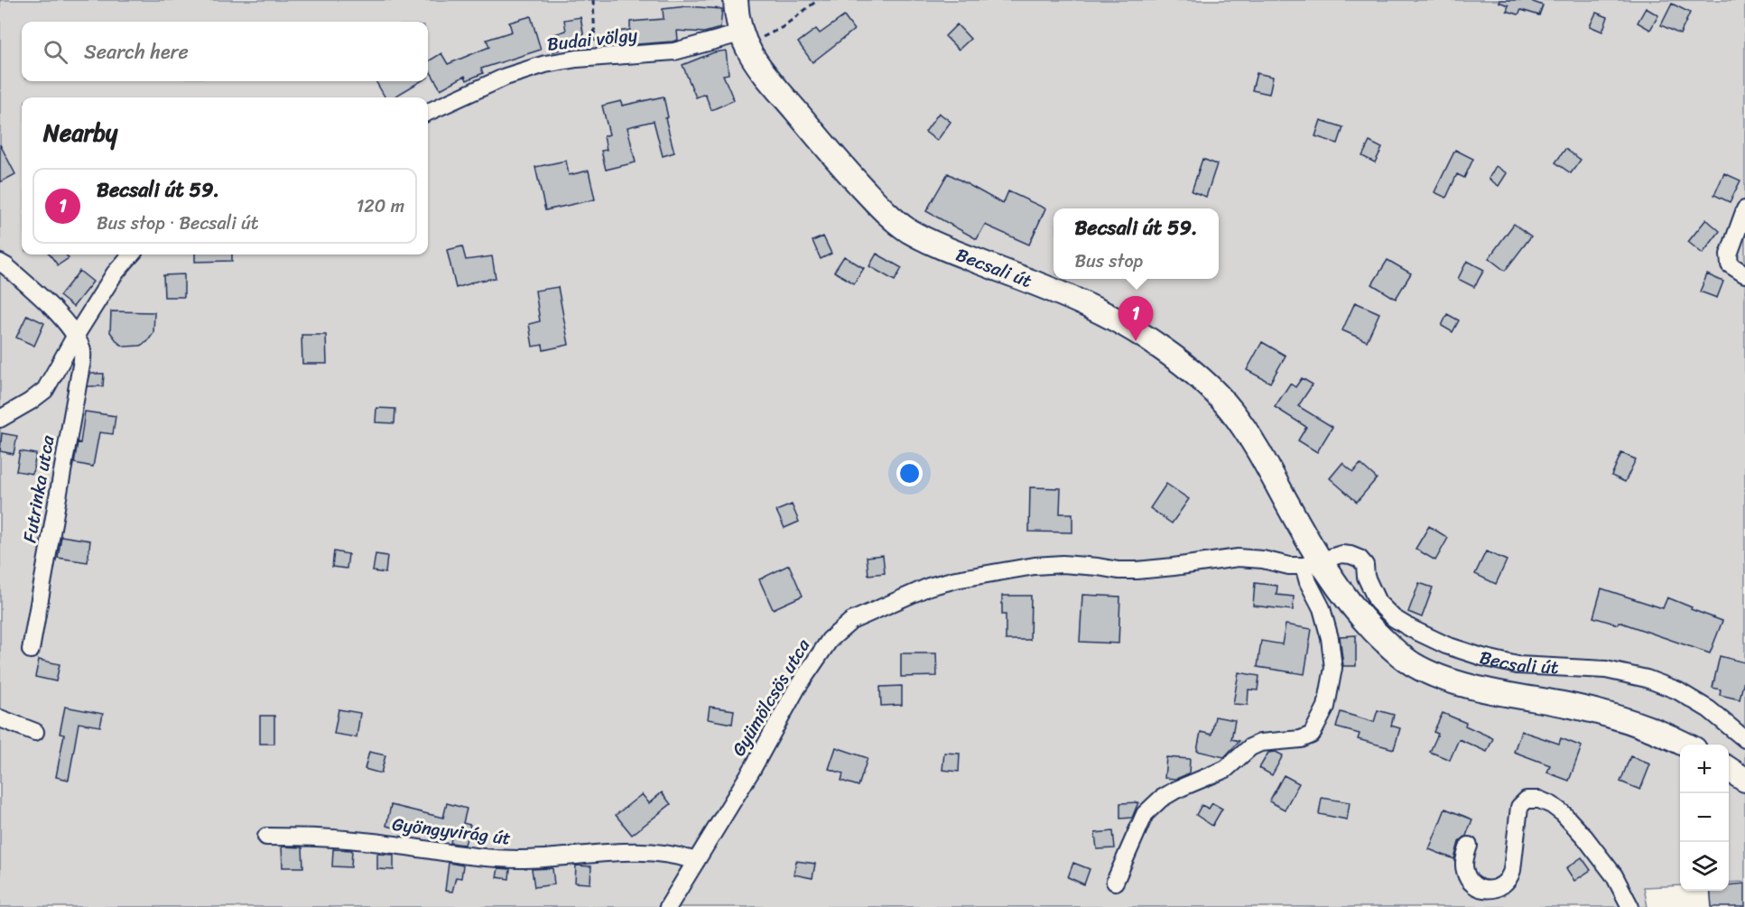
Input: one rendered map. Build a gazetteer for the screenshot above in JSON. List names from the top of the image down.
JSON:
{
  "streets": {
    "main road": ["Becsali út"],
    "street": [
      "Budai völgy",
      "Futrinka utca",
      "Gyümölcsös utca",
      "Gyöngyvirág út"
    ]
  },
  "crossings": [
    ["Budai völgy", "Becsali út"],
    ["Becsali út", "Gyümölcsös utca"],
    ["Gyümölcsös utca", "Gyöngyvirág út"]
  ],
  "page": {
    "search": "Search here",
    "heading": "Nearby",
    "list": [
      {
        "mark": "1",
        "name": "Becsali út 59.",
        "note": "Bus stop · Becsali út",
        "value": "120 m"
      }
    ],
    "popup": ["Becsali út 59.", "Bus stop"],
    "pins": "1",
    "map_buttons": ["+", "−"]
  }
}
